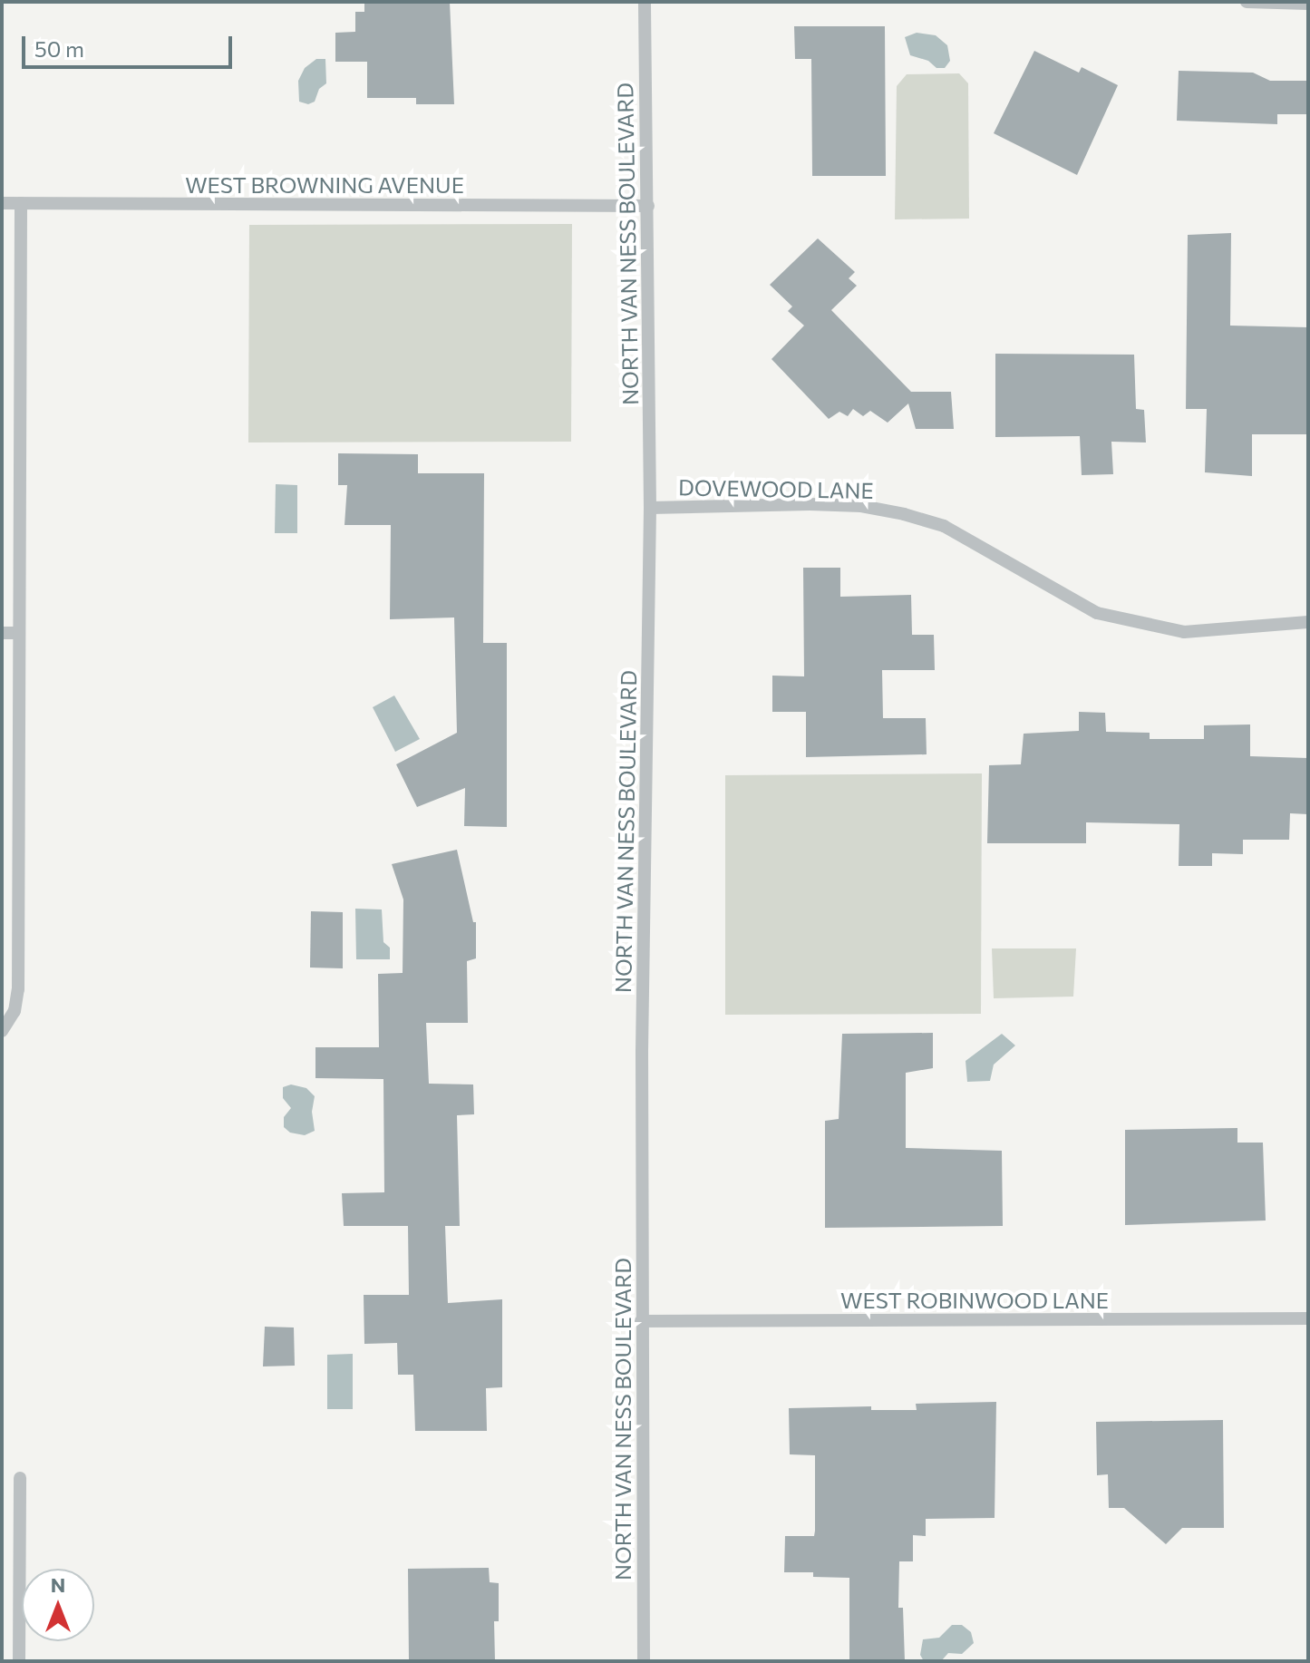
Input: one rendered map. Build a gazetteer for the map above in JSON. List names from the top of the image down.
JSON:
{
  "streets": {
    "street": [
      "WEST BROWNING AVENUE",
      "NORTH VAN NESS BOULEVARD",
      "DOVEWOOD LANE",
      "WEST ROBINWOOD LANE"
    ]
  },
  "crossings": [
    ["WEST BROWNING AVENUE", "NORTH VAN NESS BOULEVARD"],
    ["NORTH VAN NESS BOULEVARD", "DOVEWOOD LANE"],
    ["NORTH VAN NESS BOULEVARD", "WEST ROBINWOOD LANE"]
  ],
  "scale_bar": "50 m",
  "north": "top"
}
